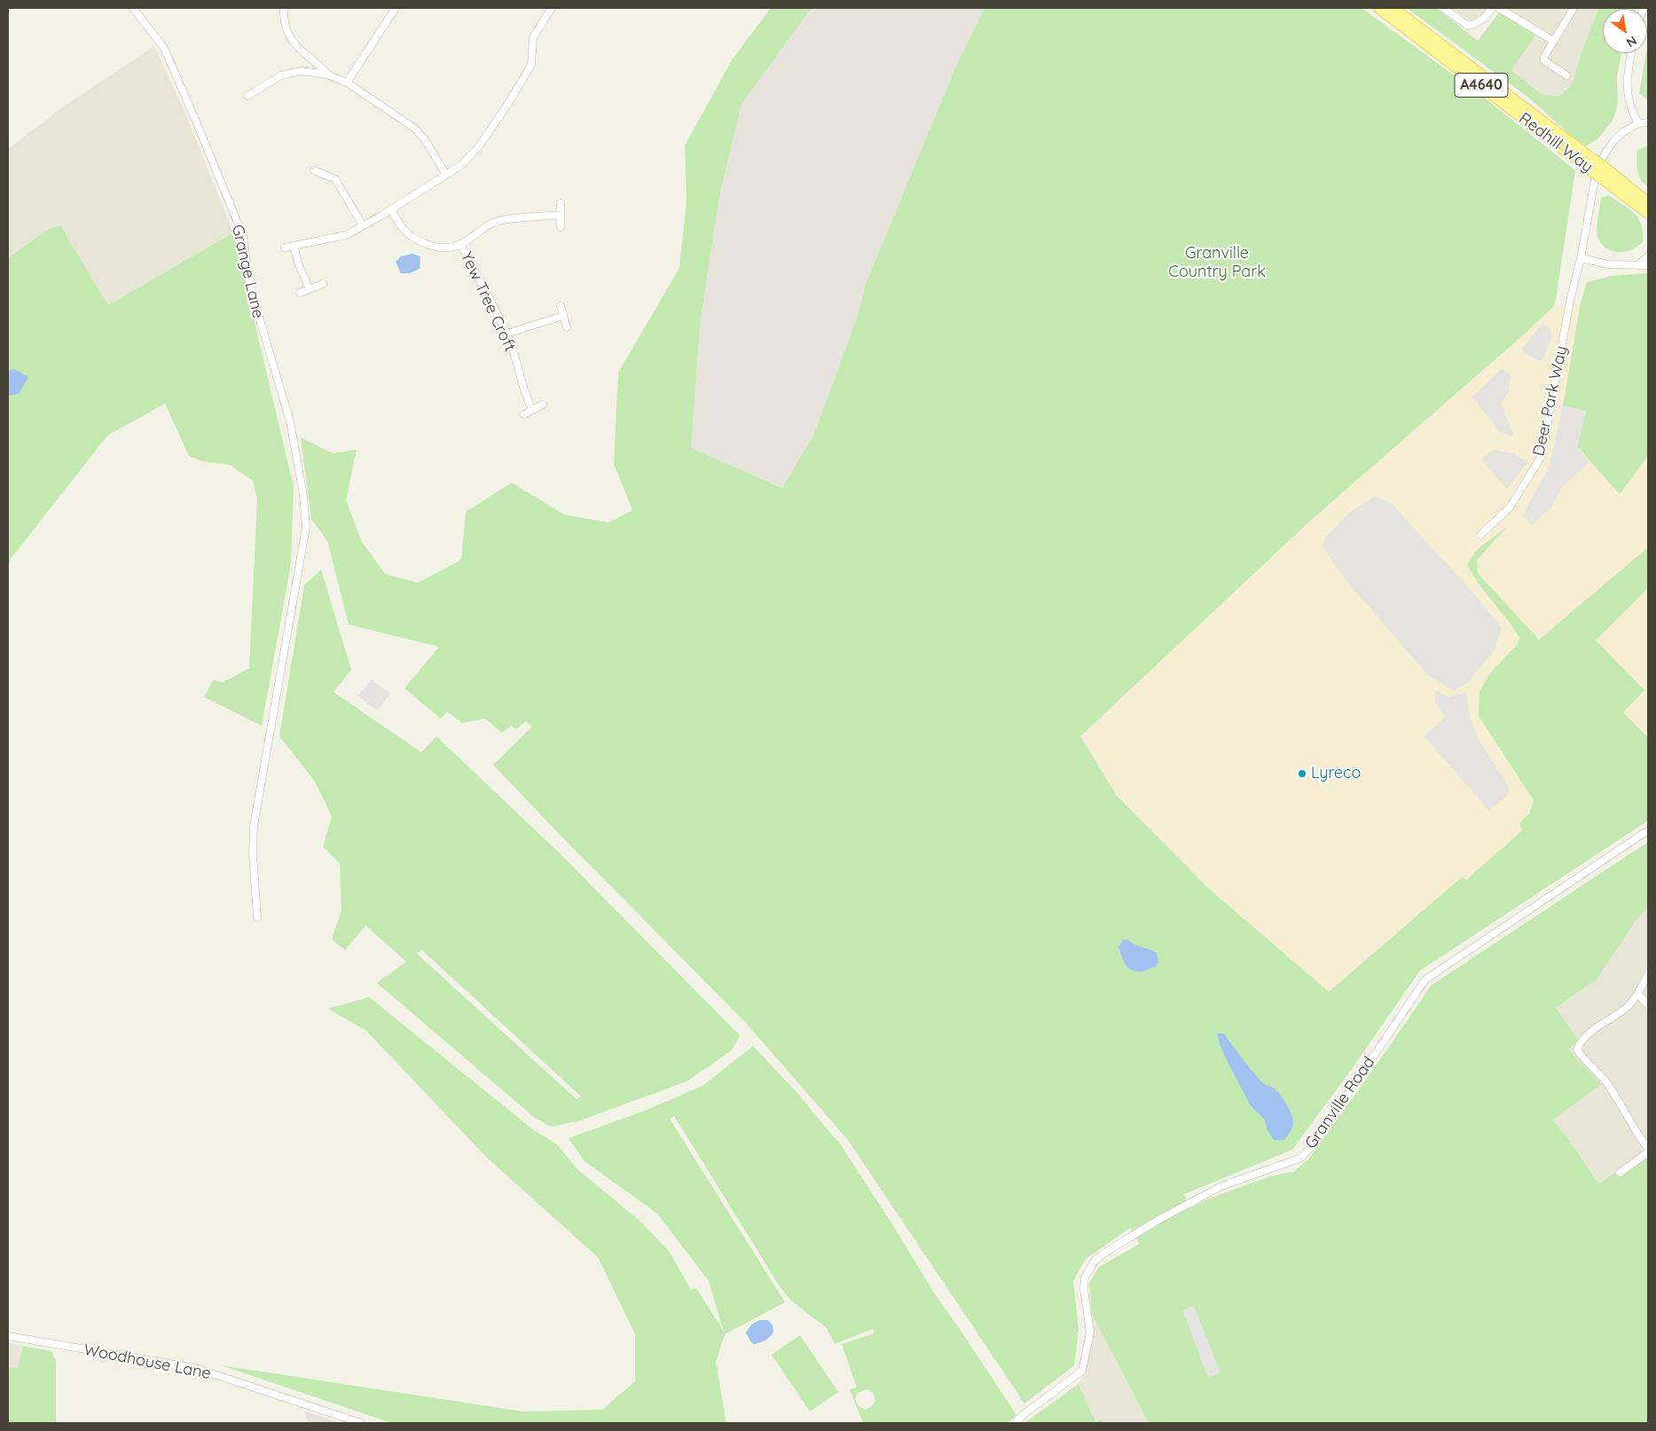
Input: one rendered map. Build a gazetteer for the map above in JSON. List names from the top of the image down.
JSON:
{
  "streets": {
    "main road": ["A4640", "Redhill Way"],
    "street": [
      "Grange Lane",
      "Yew Tree Croft",
      "Deer Park Way",
      "Granville Road",
      "Woodhouse Lane"
    ]
  },
  "parks": ["Granville Country Park"],
  "places": ["Lyreco"],
  "north": "bottom right"
}
